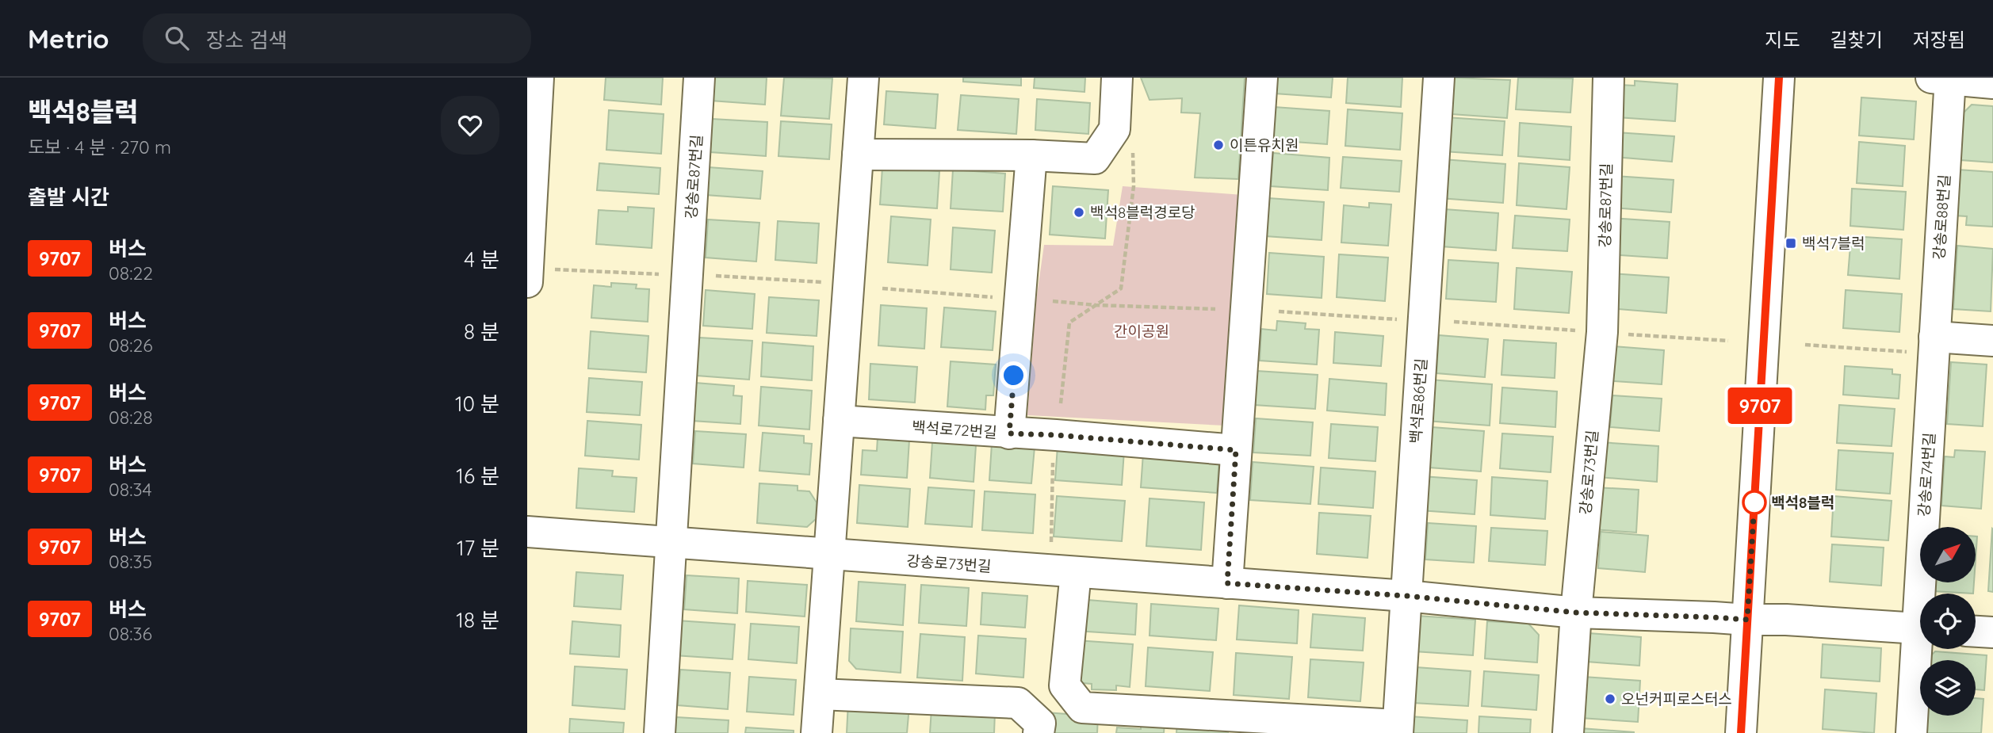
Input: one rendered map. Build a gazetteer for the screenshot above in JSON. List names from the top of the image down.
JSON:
{
  "streets": {
    "street": [
      "강송로87번길",
      "강송로88번길",
      "백석로86번길",
      "백석로72번길",
      "강송로73번길",
      "강송로74번길"
    ]
  },
  "crossings": [
    ["강송로87번길", "강송로73번길"],
    ["강송로88번길", "강송로74번길"],
    ["백석로86번길", "강송로73번길"]
  ],
  "parks": ["간이공원"],
  "places": {
    "other": [
      "이튼유치원",
      "백석8블럭경로당",
      "백석8블럭",
      "오넌커피로스터스"
    ],
    "transit": ["백석7블럭"]
  },
  "lines": ["bus line 9707"],
  "north": "top right",
  "page": {
    "header": "Metrio",
    "search": "장소 검색",
    "nav": ["지도", "길찾기", "저장됨"],
    "heading": [
      ["백석8블럭", "도보 · 4 분 · 270 m"],
      "출발 시간"
    ],
    "on_map": "9707",
    "list": [
      {
        "mark": "9707",
        "name": "버스",
        "note": "08:22",
        "value": "4 분"
      },
      {
        "mark": "9707",
        "name": "버스",
        "note": "08:26",
        "value": "8 분"
      },
      {
        "mark": "9707",
        "name": "버스",
        "note": "08:28",
        "value": "10 분"
      },
      {
        "mark": "9707",
        "name": "버스",
        "note": "08:34",
        "value": "16 분"
      },
      {
        "mark": "9707",
        "name": "버스",
        "note": "08:35",
        "value": "17 분"
      },
      {
        "mark": "9707",
        "name": "버스",
        "note": "08:36",
        "value": "18 분"
      }
    ]
  }
}
